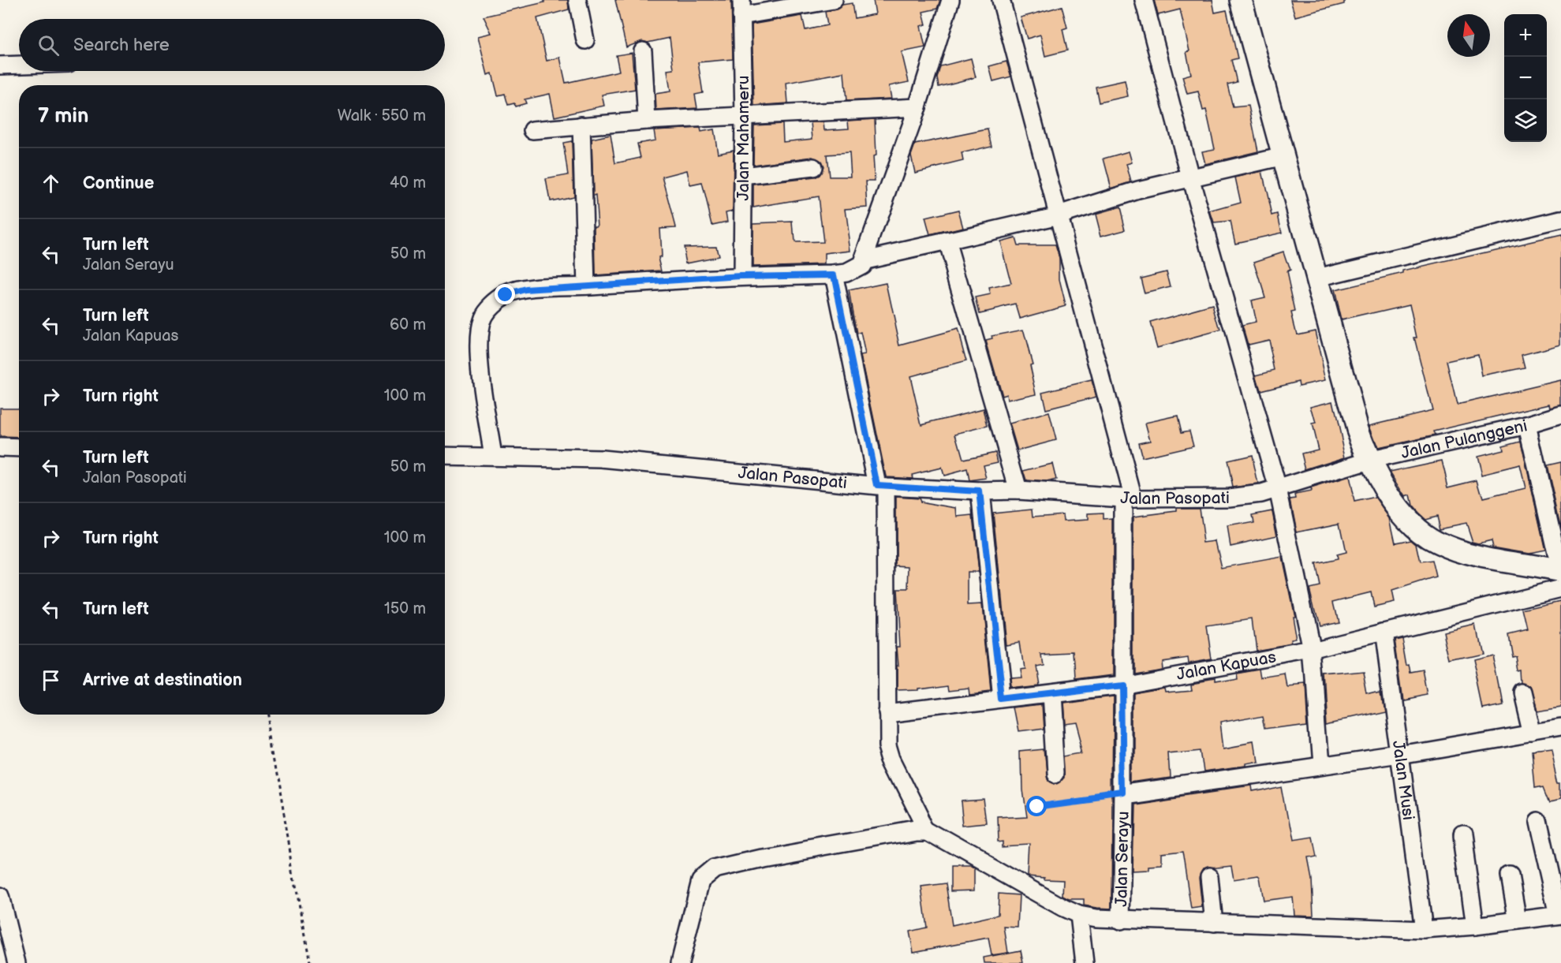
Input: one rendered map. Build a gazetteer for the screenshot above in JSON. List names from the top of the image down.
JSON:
{
  "streets": {
    "street": [
      "Jalan Mahameru",
      "Jalan Pulanggeni",
      "Jalan Pasopati",
      "Jalan Kapuas",
      "Jalan Musi",
      "Jalan Serayu"
    ]
  },
  "crossings": [
    ["Jalan Pulanggeni", "Jalan Pasopati"],
    ["Jalan Pasopati", "Jalan Serayu"],
    ["Jalan Kapuas", "Jalan Musi"],
    ["Jalan Kapuas", "Jalan Serayu"]
  ],
  "north": "top",
  "page": {
    "map_buttons": ["+", "−"],
    "search": "Search here",
    "heading": ["7 min", "Walk · 550 m"],
    "list": [
      ["Continue", "40 m"],
      ["Turn left", "Jalan Serayu", "50 m"],
      ["Turn left", "Jalan Kapuas", "60 m"],
      ["Turn right", "100 m"],
      ["Turn left", "Jalan Pasopati", "50 m"],
      ["Turn right", "100 m"],
      ["Turn left", "150 m"],
      "Arrive at destination"
    ]
  }
}
